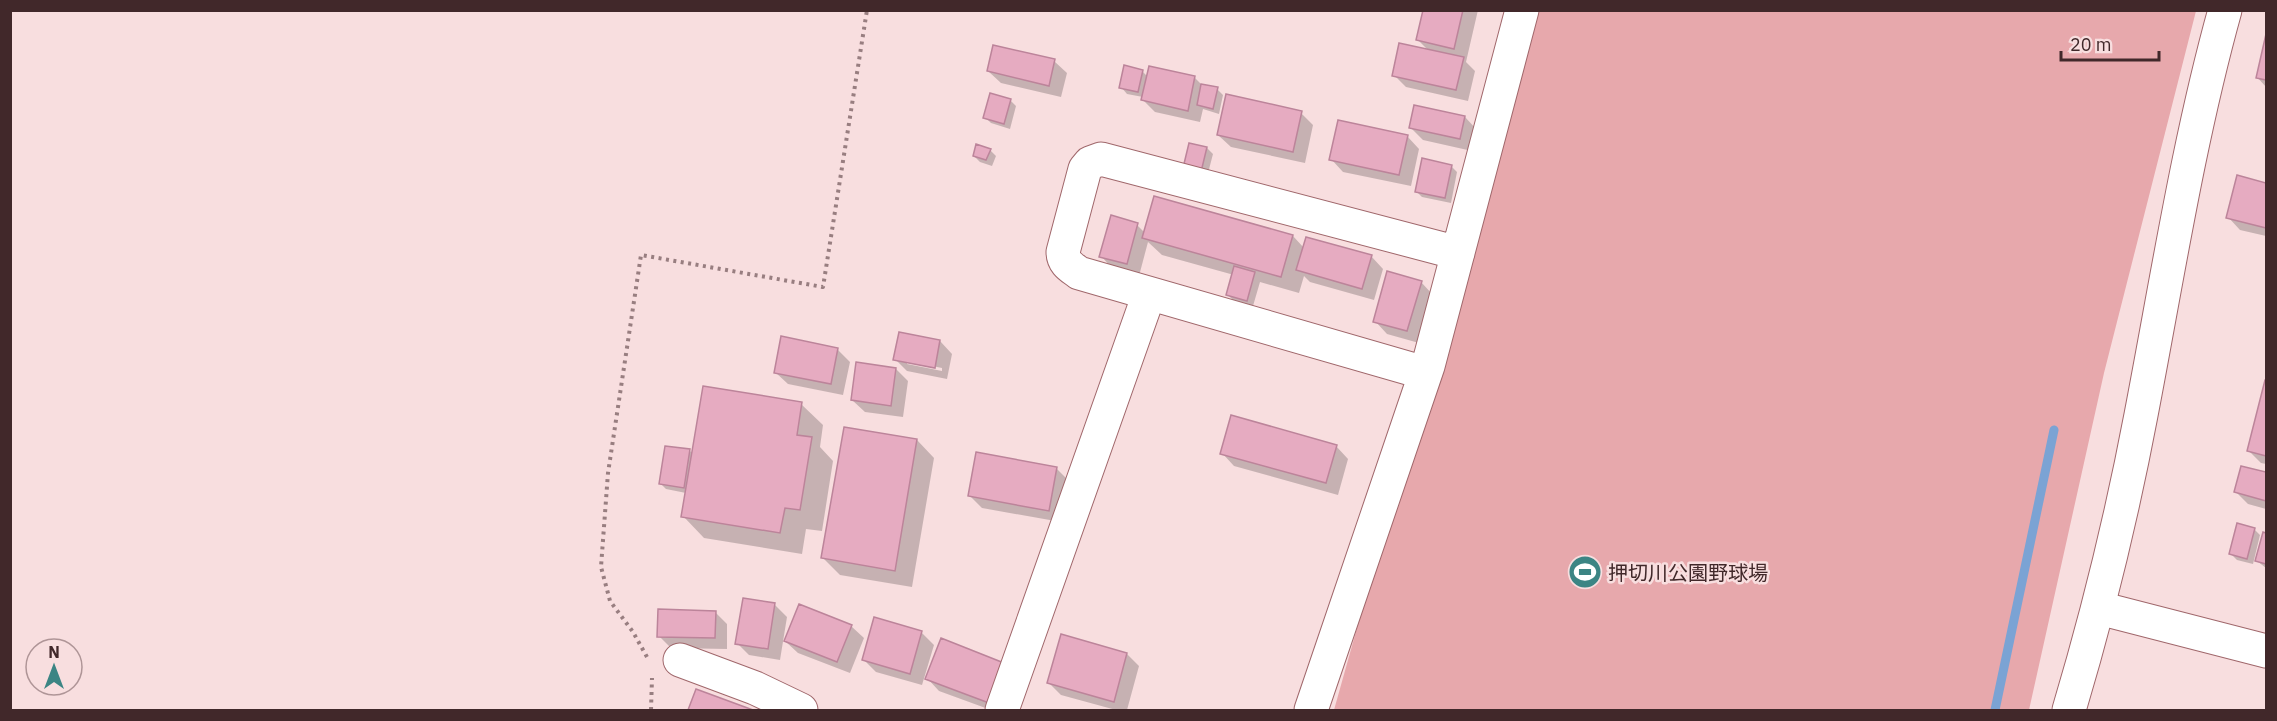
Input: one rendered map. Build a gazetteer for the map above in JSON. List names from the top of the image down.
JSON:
{
  "places": {
    "sports": ["押切川公園野球場"]
  },
  "scale_bar": "20 m",
  "north": "top"
}
